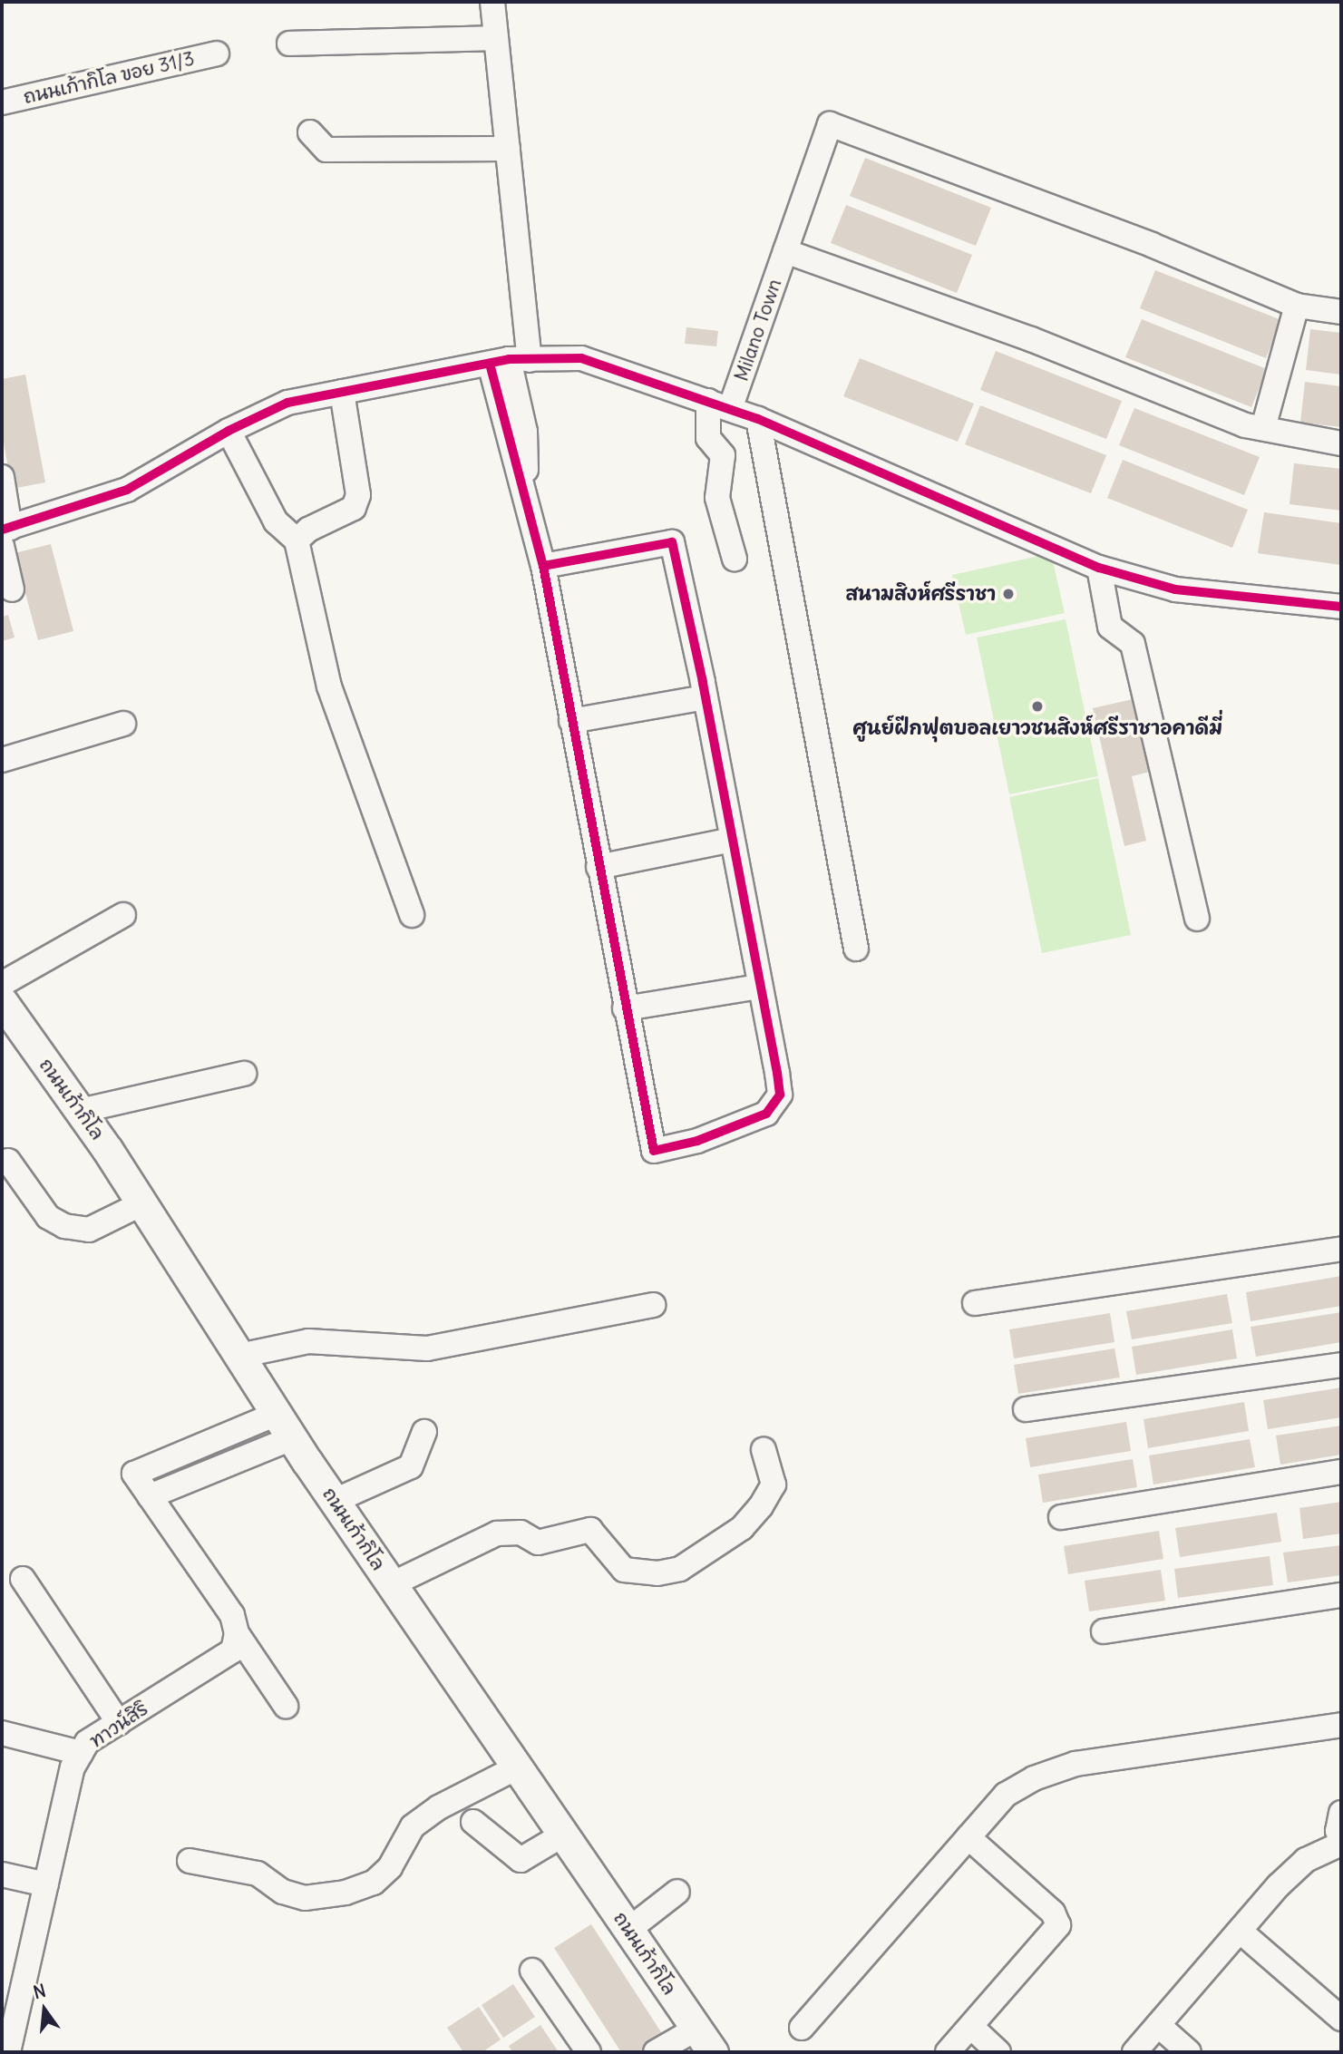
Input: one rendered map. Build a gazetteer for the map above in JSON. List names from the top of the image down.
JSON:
{
  "streets": {
    "main road": ["ถนนเก้ากิโล"],
    "street": ["ถนนเก้ากิโล ขอย 31/3", "Milano Town", "ทาวน์สิริ"]
  },
  "places": ["สนามสิงห์ศรีราชา", "ศูนย์ฝีกฟุตบอลเยาวชนสิงห์ศรีราชาอคาดีมี่"],
  "north": "top"
}
